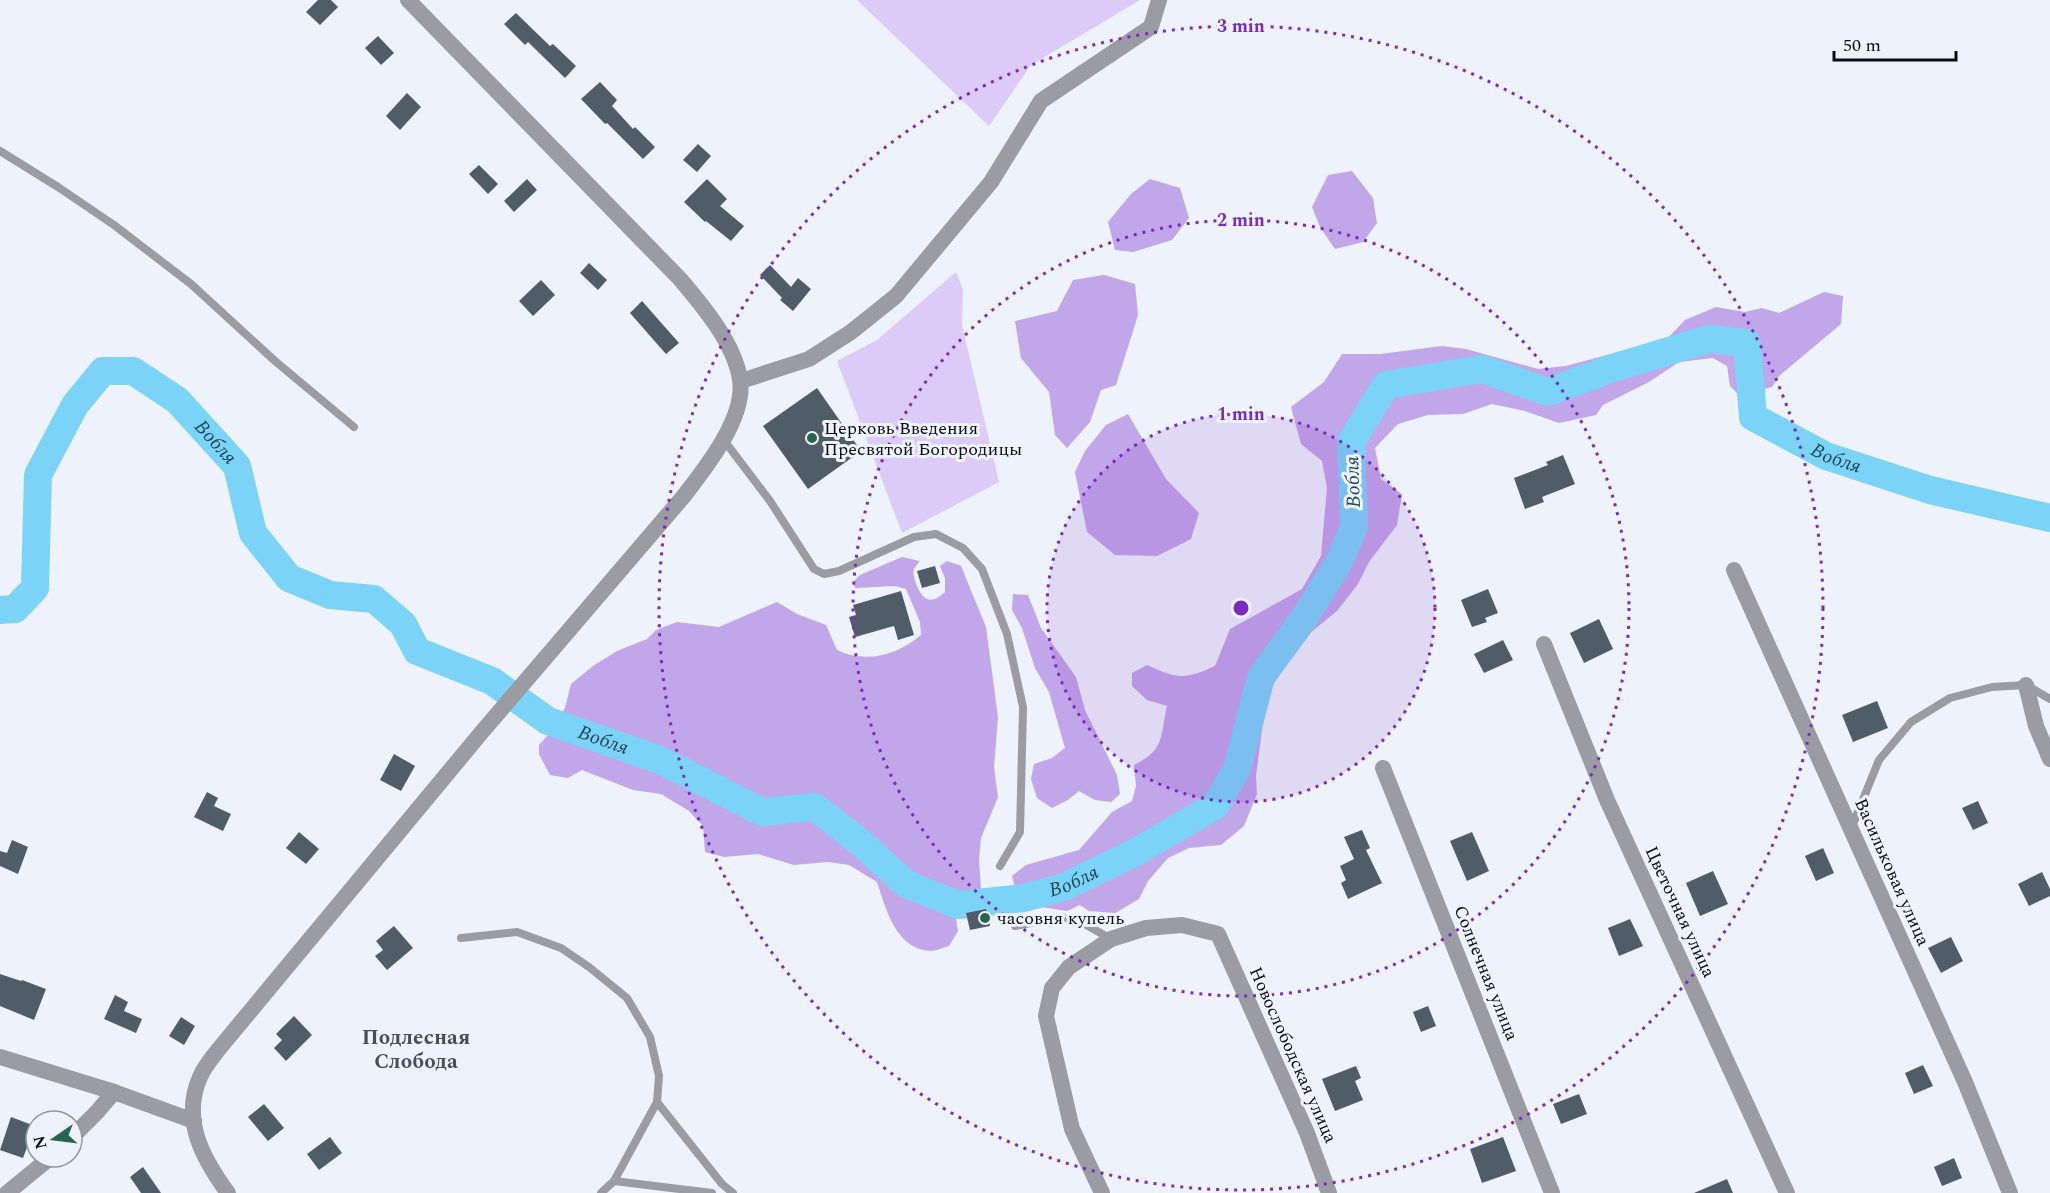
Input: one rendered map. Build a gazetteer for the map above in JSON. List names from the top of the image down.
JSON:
{
  "streets": {
    "street": [
      "Васильковая улица",
      "Цветочная улица",
      "Солнечная улица",
      "Новослободская улица"
    ]
  },
  "districts": ["Подлесная Слобода"],
  "water": ["Вобля"],
  "places": ["Церковь Введения Пресвятой Богородицы", "часовня купель"],
  "scale_bar": "50 m",
  "north": "left",
  "rings": ["3 min", "2 min", "1 min"]
}
